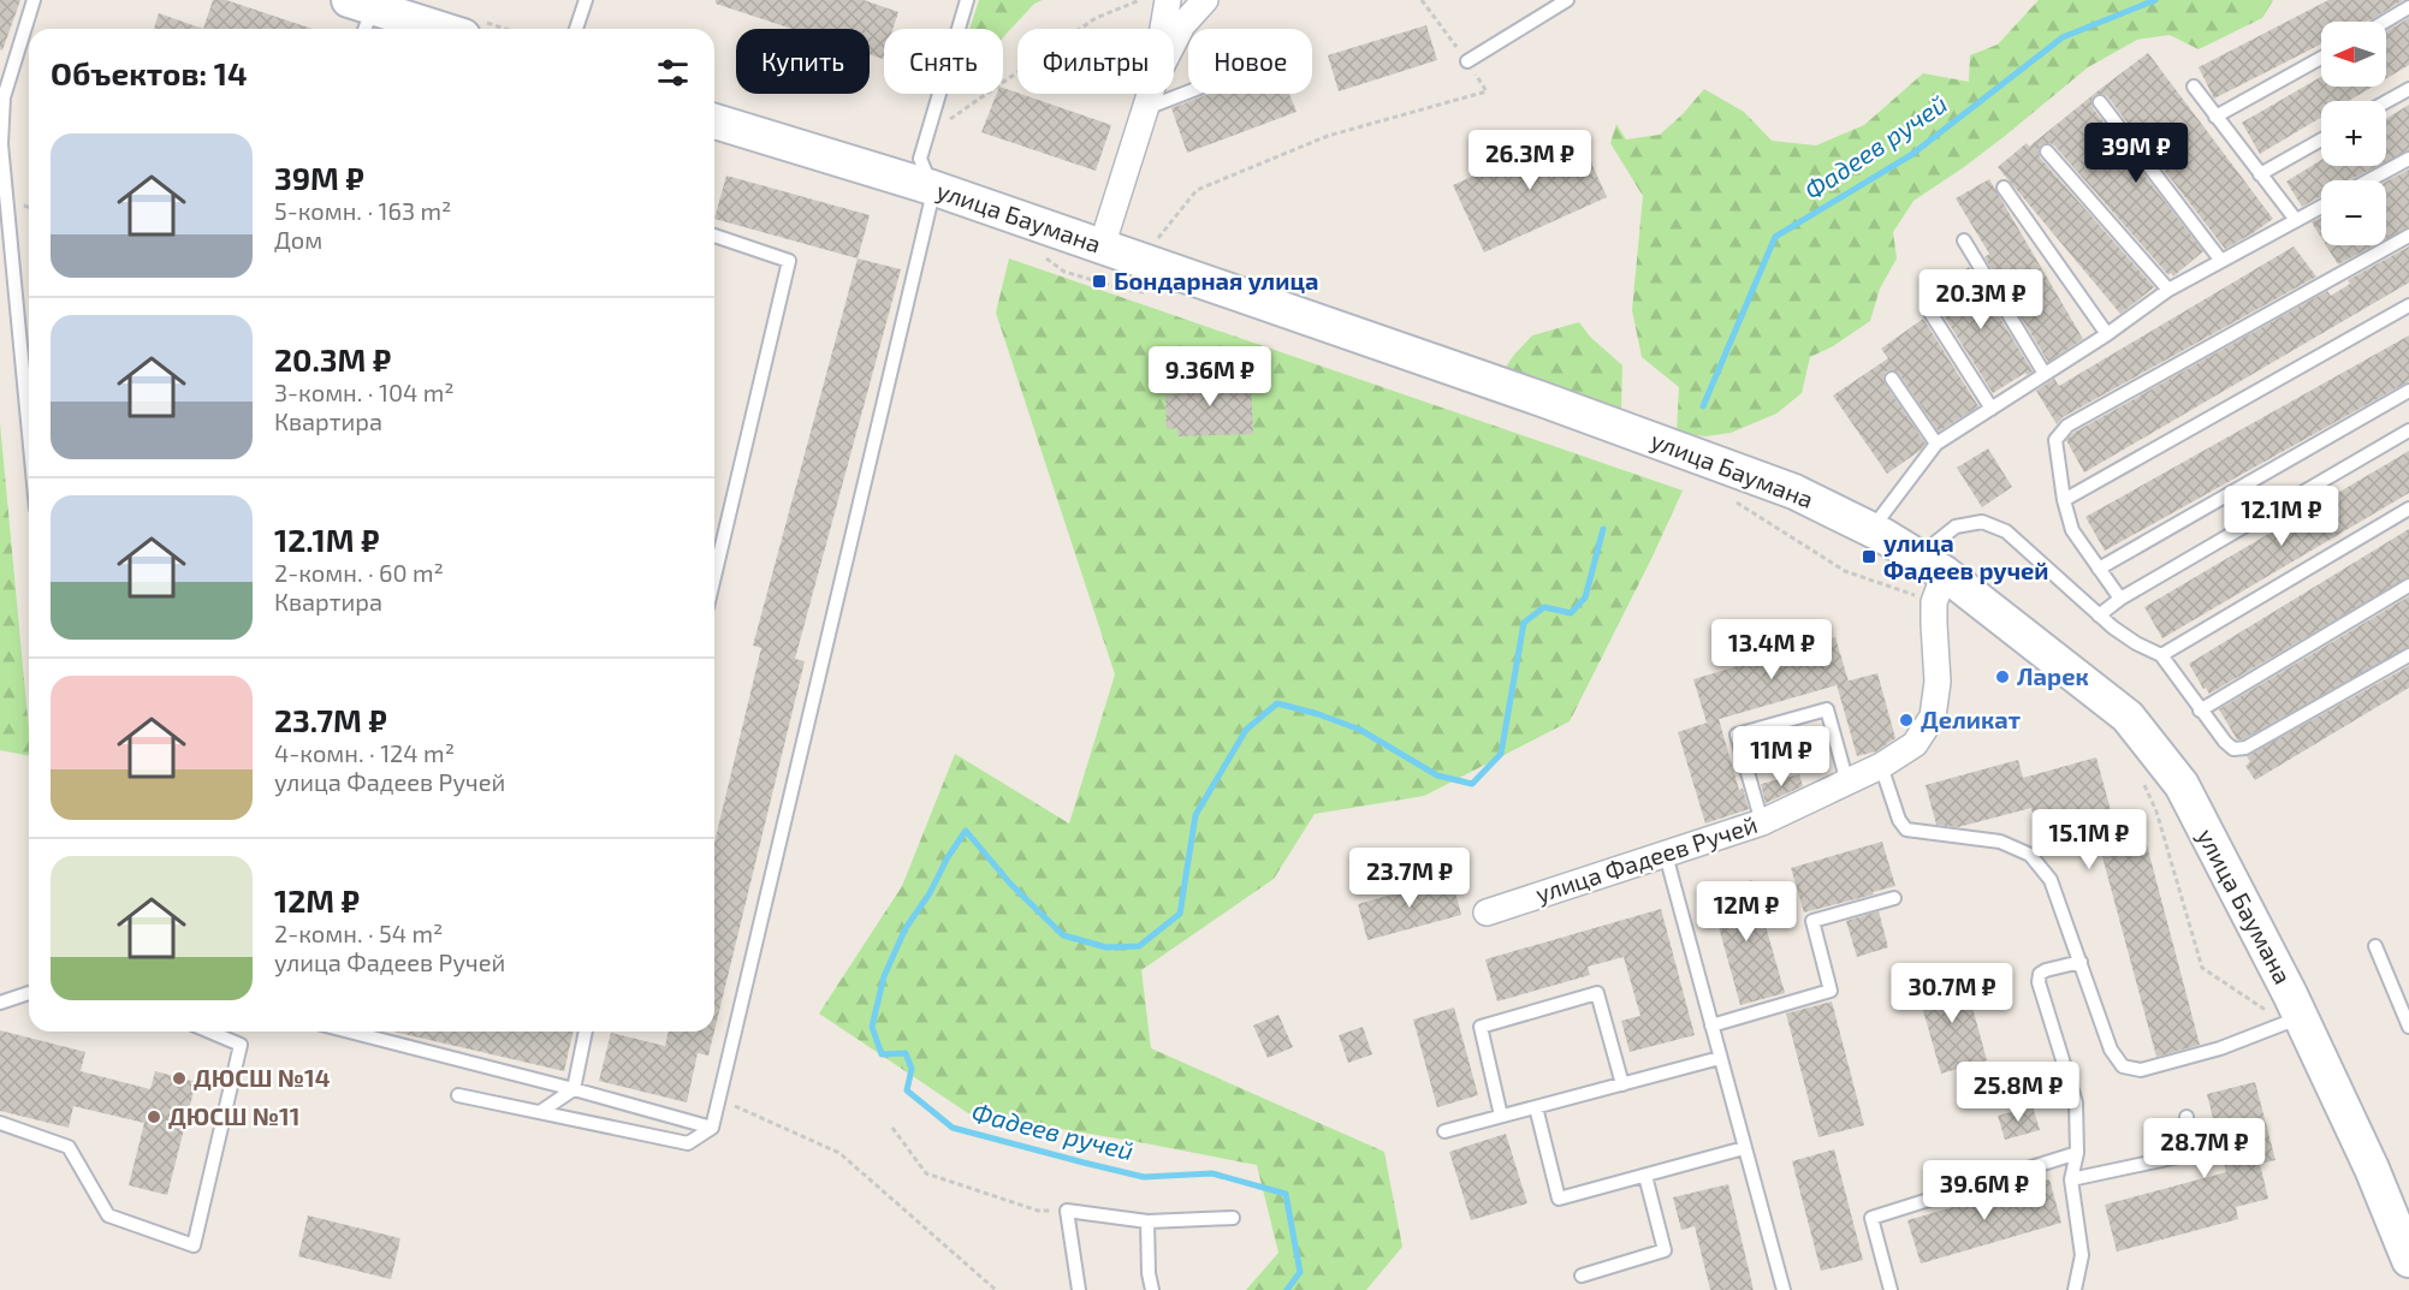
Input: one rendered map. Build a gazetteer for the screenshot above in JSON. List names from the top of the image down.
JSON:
{
  "streets": {
    "street": ["улица Баумана", "улица Фадеев Ручей"]
  },
  "crossings": [
    ["улица Баумана", "улица Фадеев Ручей"]
  ],
  "water": ["Фадеев ручей"],
  "places": {
    "transit": ["Бондарная улица", "улица Фадеев ручей"],
    "other": [
      "Ларек",
      "Деликат",
      "ДЮСШ №14",
      "ДЮСШ №11"
    ]
  },
  "north": "left",
  "page": {
    "map_buttons": ["+", "−"],
    "chip": [
      "Купить",
      "Снять",
      "Фильтры",
      "Новое"
    ],
    "heading": "Объектов: 14",
    "list": [
      {
        "name": "39M ₽",
        "note": "5-комн. · 163 m² · Дом"
      },
      {
        "name": "20.3M ₽",
        "note": "3-комн. · 104 m² · Квартира"
      },
      {
        "name": "12.1M ₽",
        "note": "2-комн. · 60 m² · Квартира"
      },
      {
        "name": "23.7M ₽",
        "note": "4-комн. · 124 m² · улица Фадеев Ручей"
      },
      {
        "name": "12M ₽",
        "note": "2-комн. · 54 m² · улица Фадеев Ручей"
      }
    ],
    "price": [
      "39M ₽",
      "26.3M ₽",
      "20.3M ₽",
      "9.36M ₽",
      "12.1M ₽",
      "13.4M ₽",
      "11M ₽",
      "15.1M ₽",
      "23.7M ₽",
      "12M ₽",
      "30.7M ₽",
      "25.8M ₽",
      "28.7M ₽",
      "39.6M ₽"
    ]
  }
}
